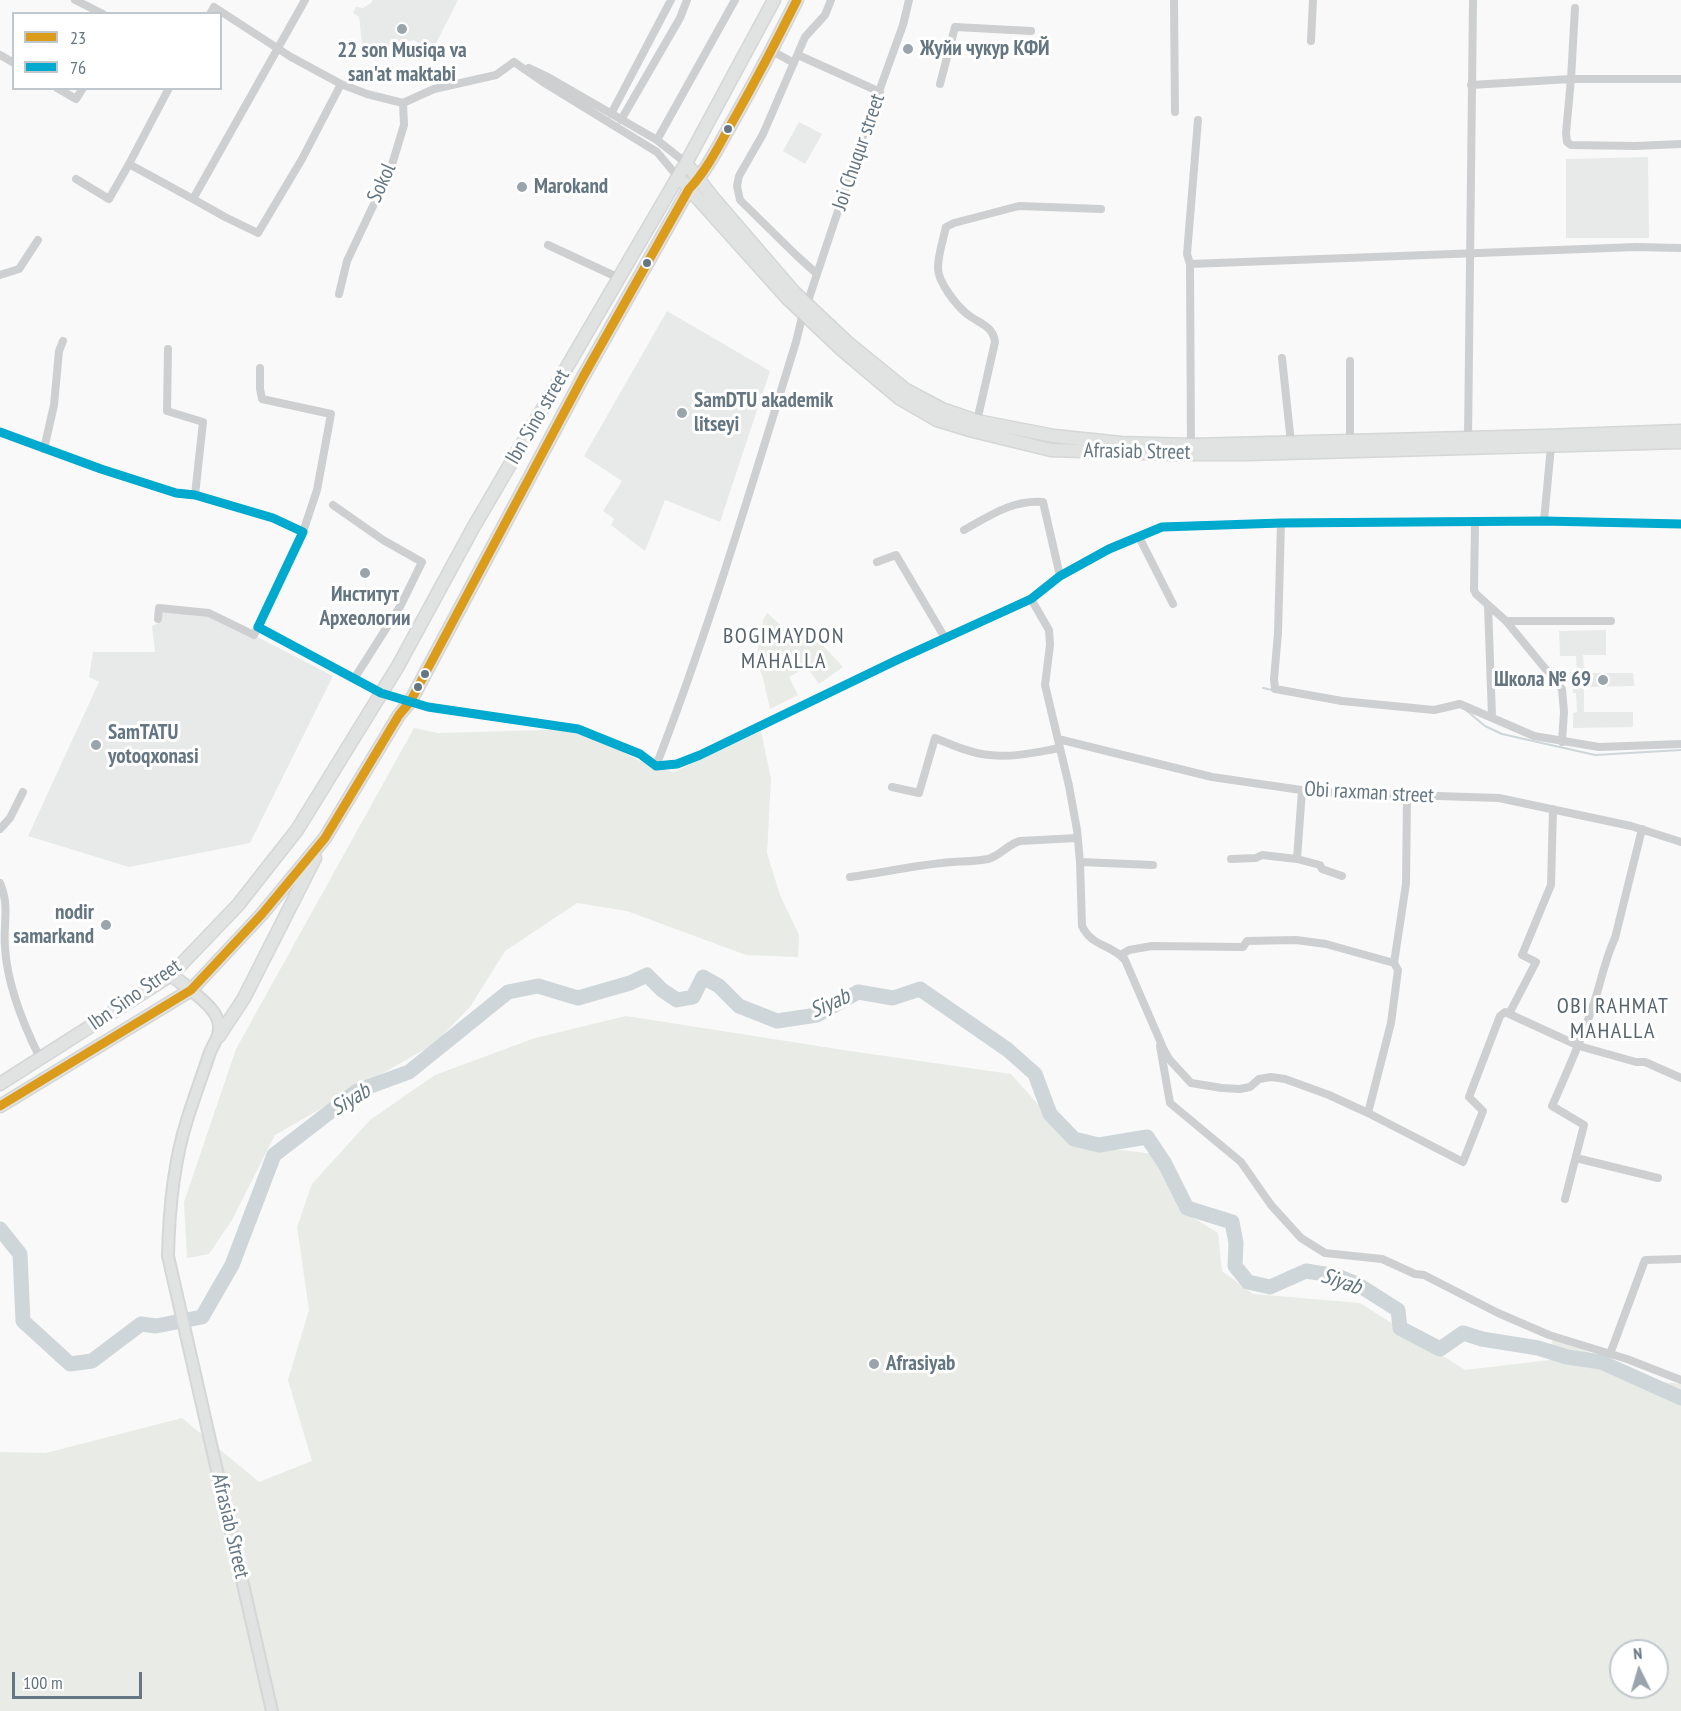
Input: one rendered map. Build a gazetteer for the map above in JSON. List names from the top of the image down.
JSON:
{
  "streets": {
    "main road": ["Ibn Sino street", "Afrasiab Street", "Ibn Sino Street"],
    "street": ["Joi Chuqur street", "Sokol", "Obi raxman street"]
  },
  "crossings": [
    ["Joi Chuqur street", "Afrasiab Street"],
    ["Ibn Sino street", "Afrasiab Street"],
    ["Ibn Sino street", "Ibn Sino Street"]
  ],
  "districts": ["BOGIMAYDON MAHALLA", "OBI RAHMAT MAHALLA"],
  "water": ["Siyab"],
  "places": [
    "22 son Musiqa va san'at maktabi",
    "Жуйи чукур КФЙ",
    "Marokand",
    "SamDTU akademik litseyi",
    "Институт Археологии",
    "Школа № 69",
    "SamTATU yotoqxonasi",
    "nodir samarkand",
    "Afrasiyab"
  ],
  "lines": ["transit line 23", "transit line 76"],
  "legend": ["23", "76"],
  "scale_bar": "100 m",
  "north": "top"
}
